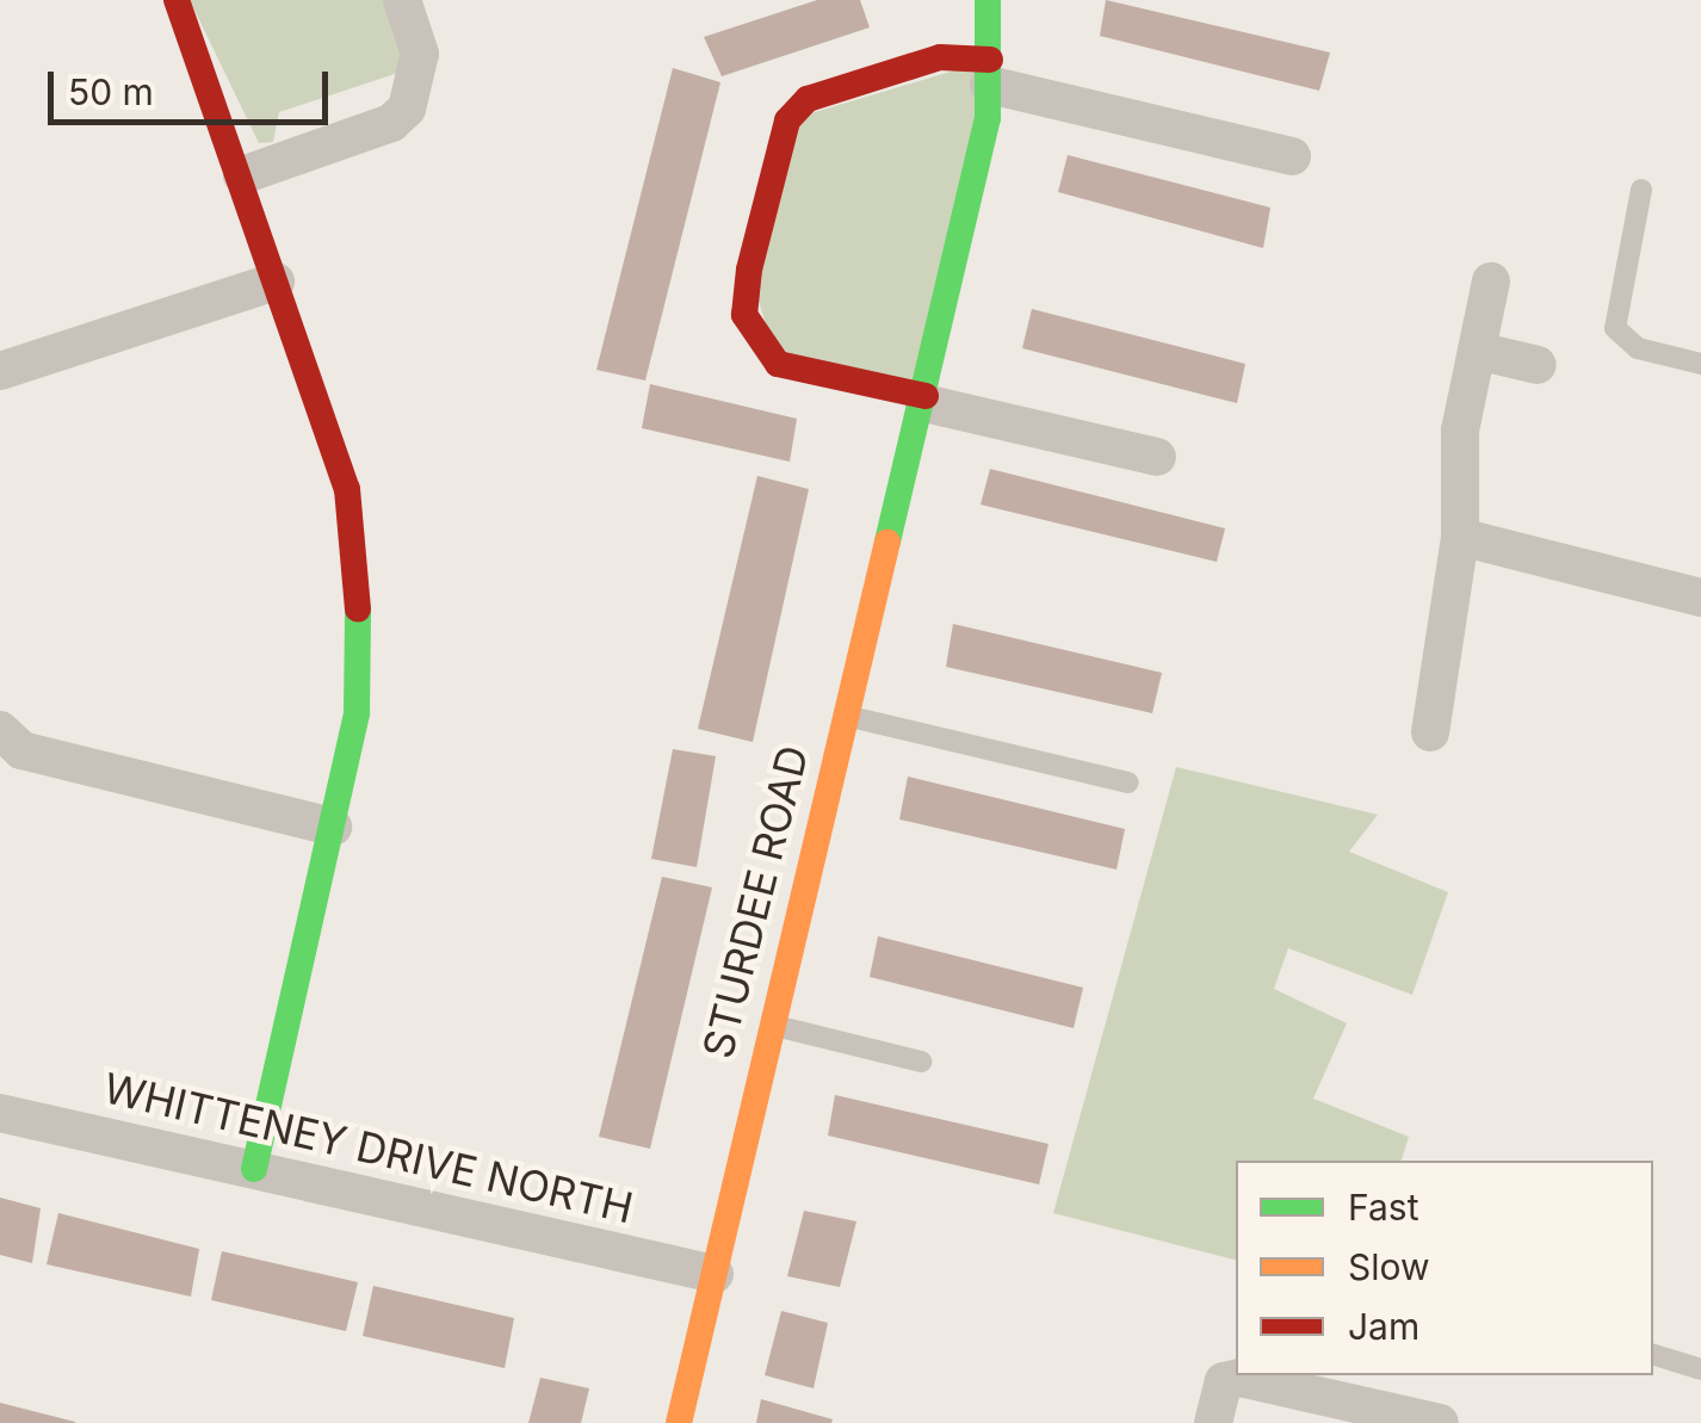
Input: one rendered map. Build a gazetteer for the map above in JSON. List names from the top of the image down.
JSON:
{
  "streets": {
    "street": ["STURDEE ROAD", "WHITTENEY DRIVE NORTH"]
  },
  "crossings": [
    ["STURDEE ROAD", "WHITTENEY DRIVE NORTH"]
  ],
  "legend": ["Fast", "Slow", "Jam"],
  "scale_bar": "50 m"
}
